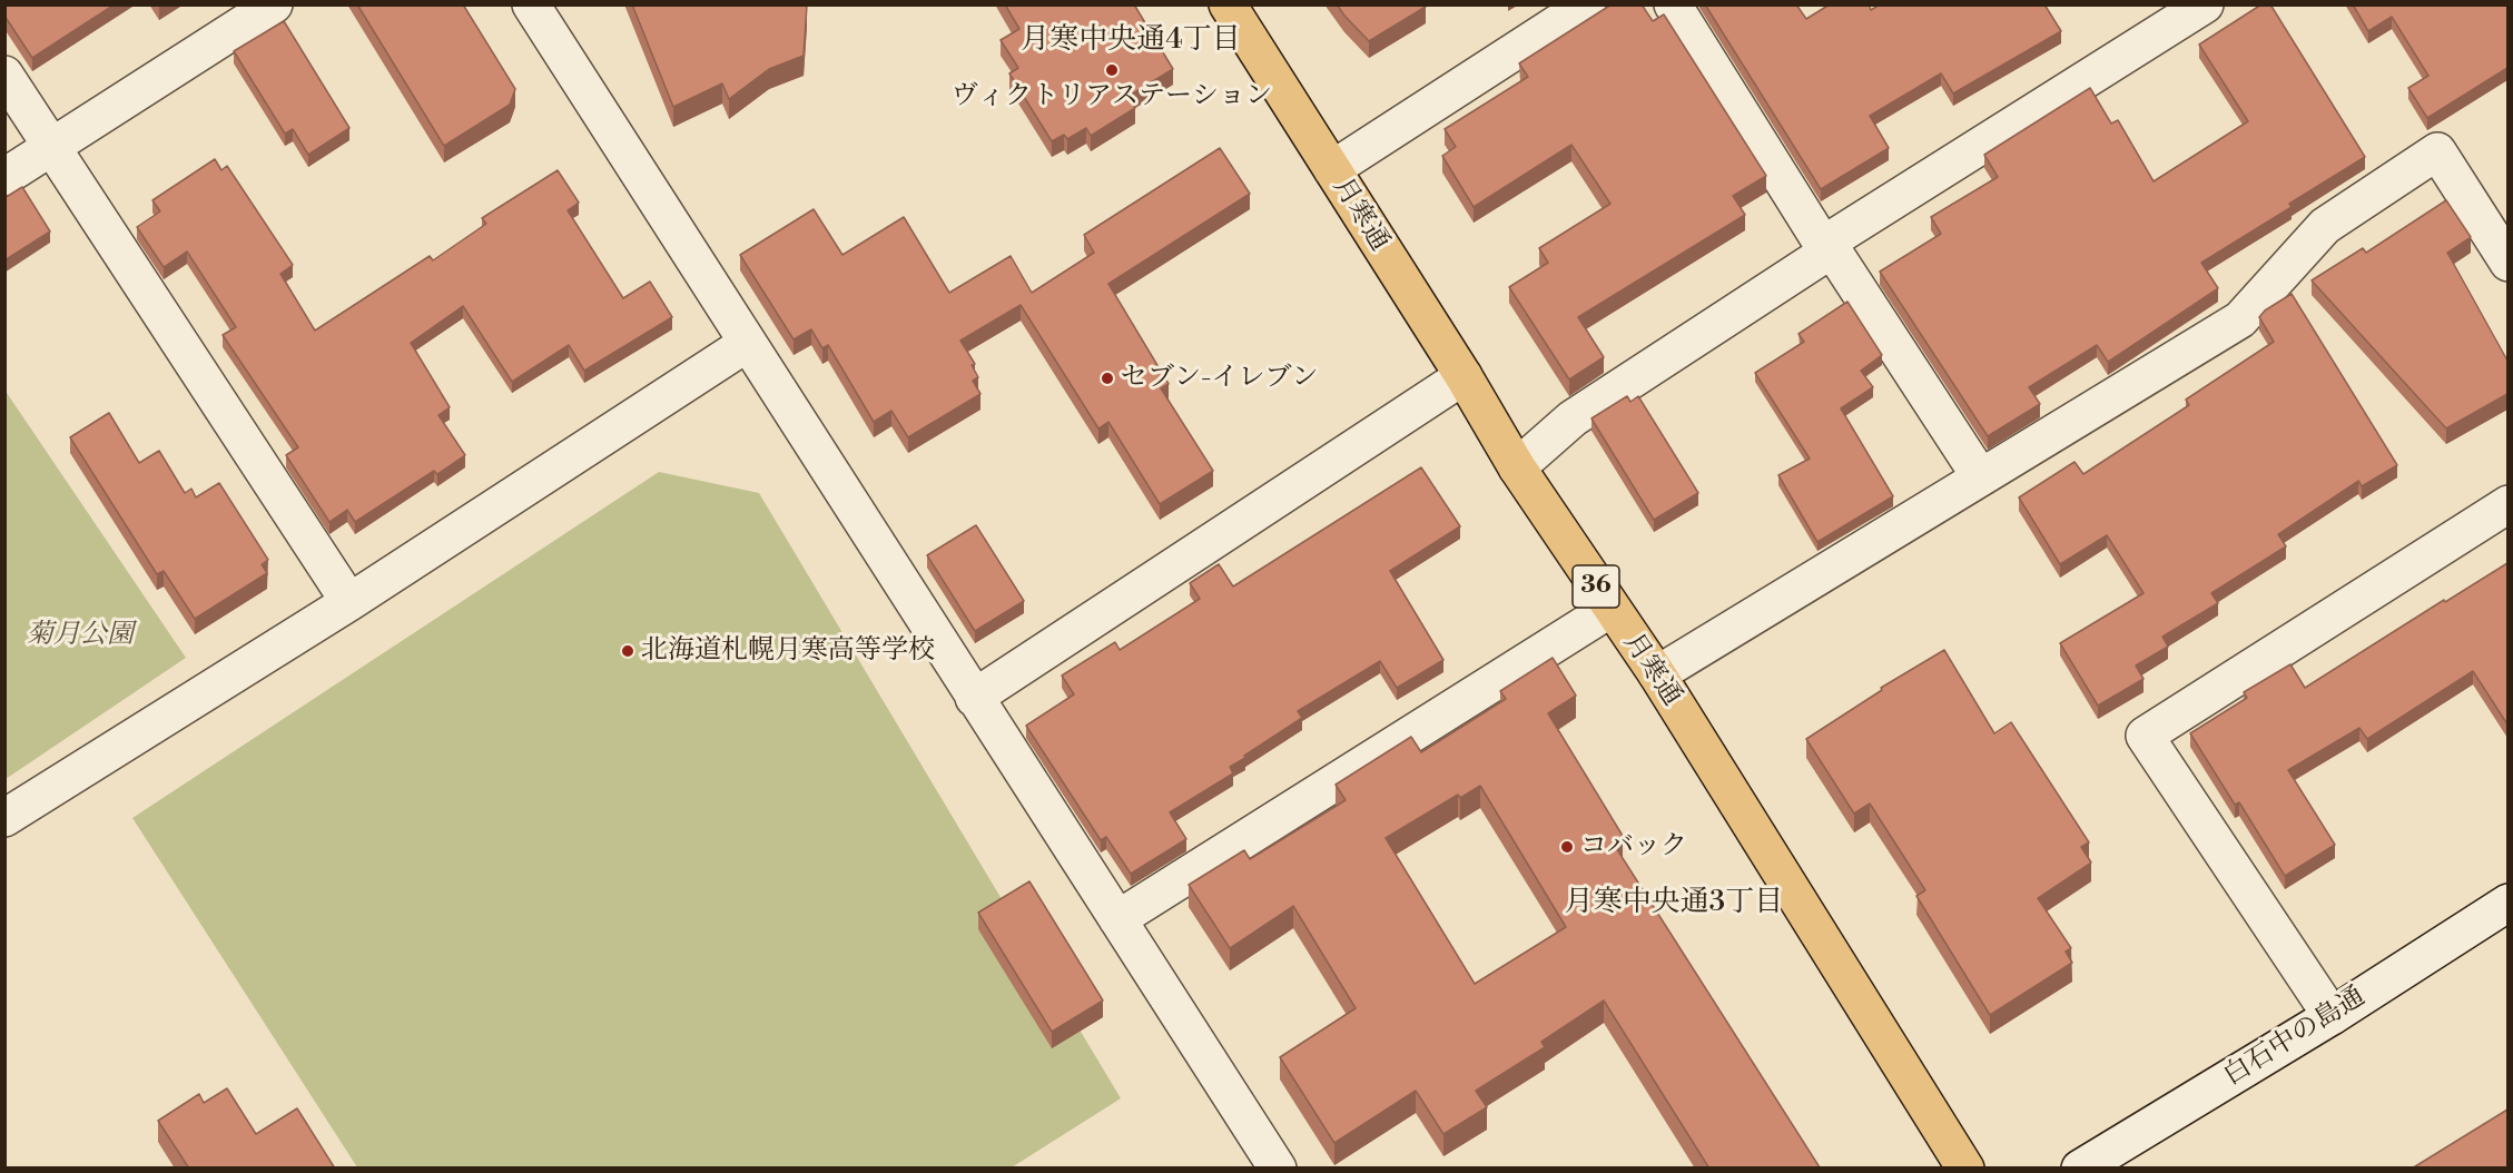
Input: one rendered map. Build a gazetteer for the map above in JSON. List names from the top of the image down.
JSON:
{
  "streets": {
    "highway": ["月寒通", "36"],
    "street": ["白石中の島通"]
  },
  "districts": ["月寒中央通4丁目", "月寒中央通3丁目"],
  "parks": ["菊月公園"],
  "places": [
    "ヴィクトリアステーション",
    "セブン-イレブン",
    "北海道札幌月寒高等学校",
    "コバック"
  ]
}
